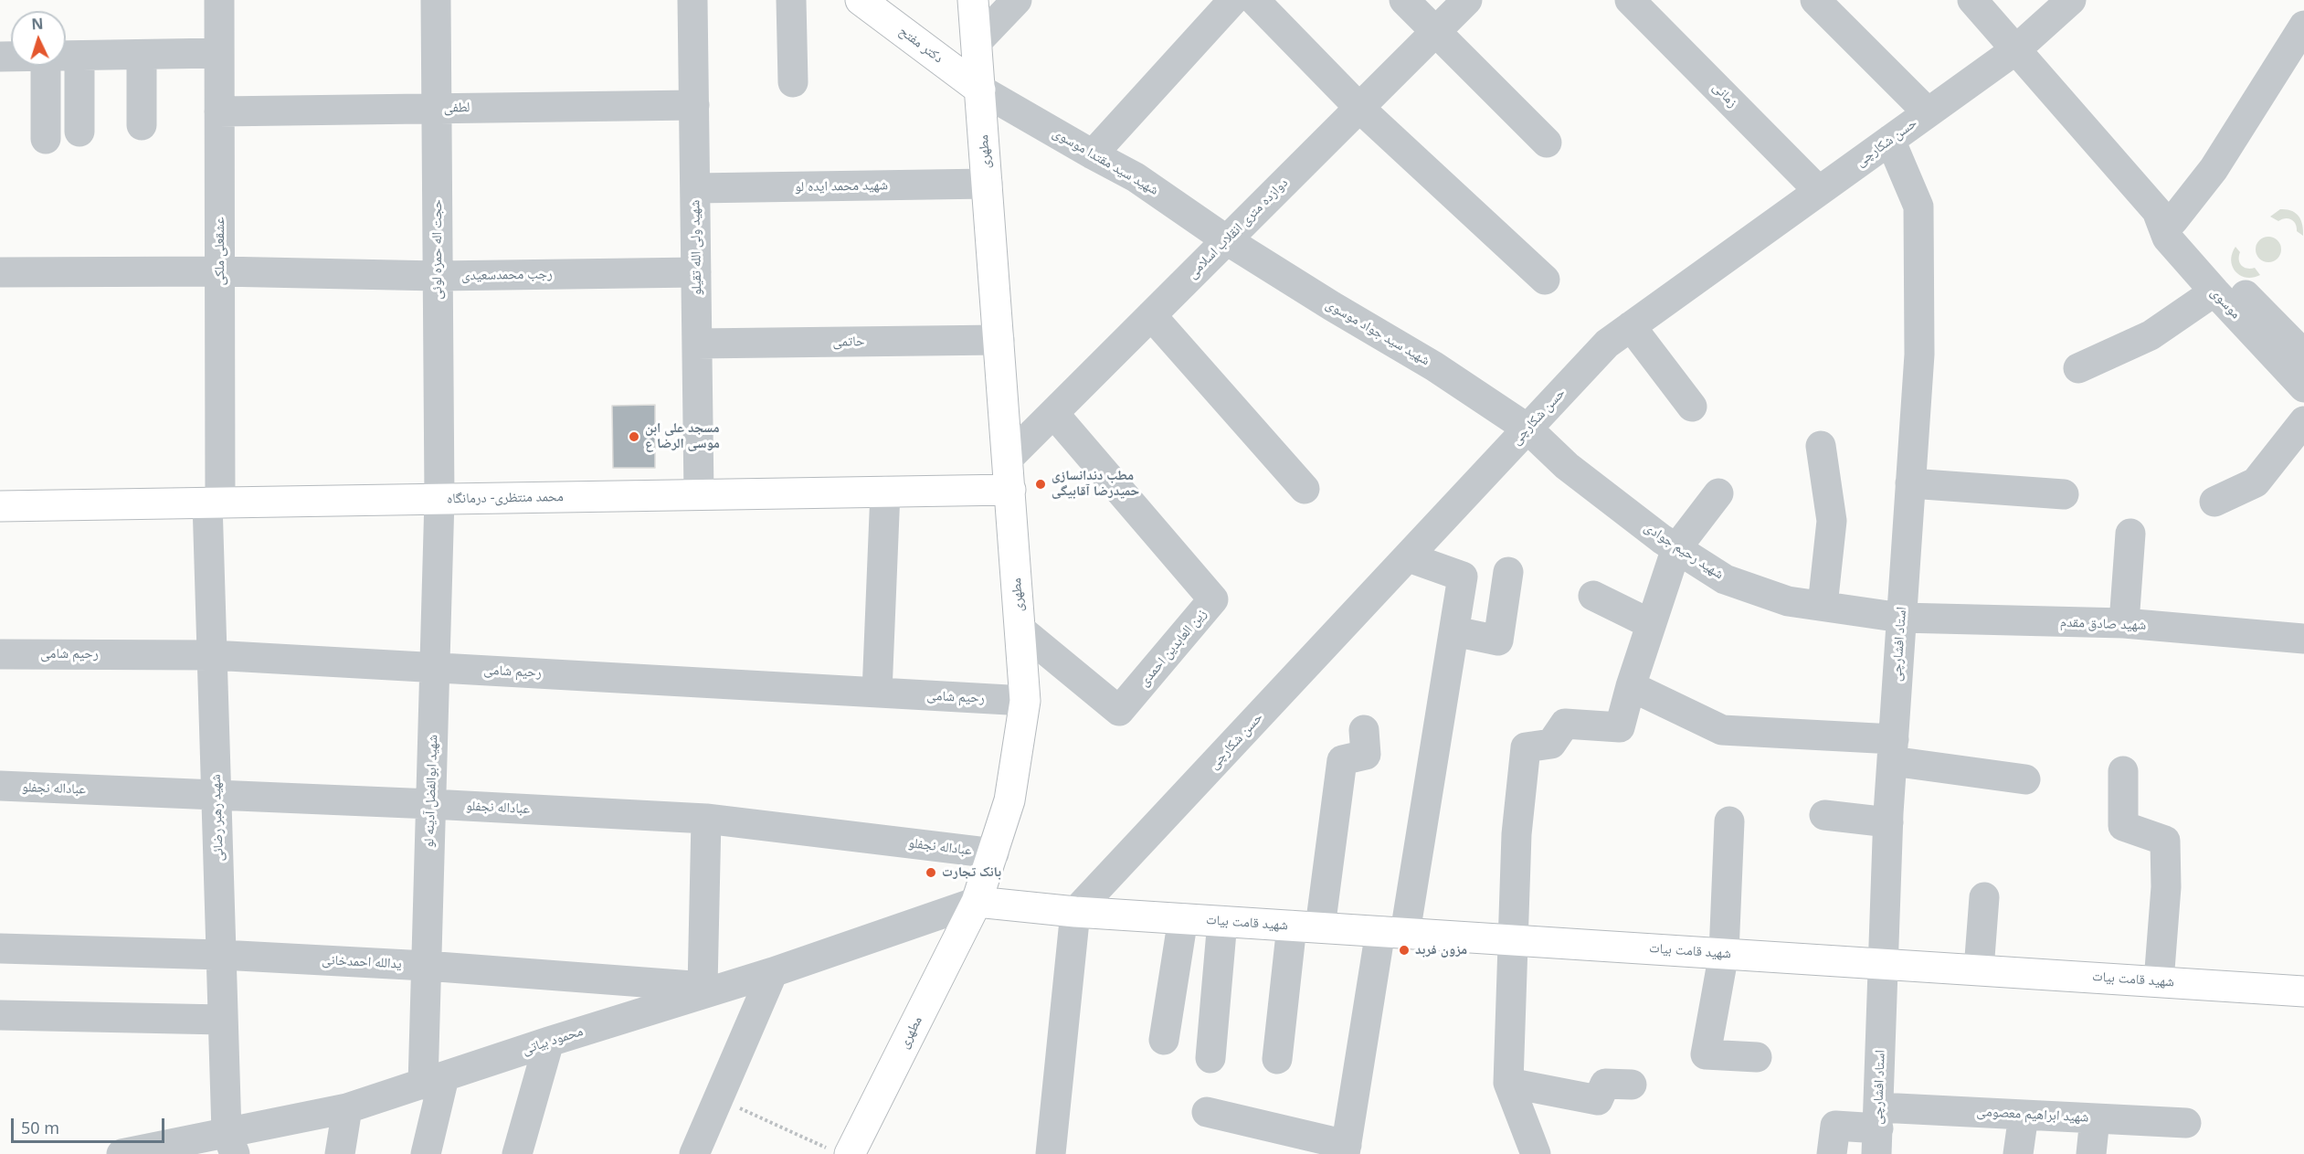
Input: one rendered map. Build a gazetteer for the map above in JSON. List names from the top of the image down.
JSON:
{
  "streets": {
    "main road": [
      "دکتر مفتح",
      "مطهری",
      "محمد منتظری- درمانگاه",
      "شهید قامت بیات"
    ],
    "street": [
      "زمانی",
      "لطفی",
      "حسن شکارچی",
      "شهید سید مقتدا موسوی",
      "شهید محمد ایده لو",
      "دوازده متری انقلاب اسلامی",
      "شهید ولی الله تقیلو",
      "حجت اله حمزه لوئی",
      "عشقعلی ملکی",
      "رجب محمدسعیدی",
      "موسوی",
      "شهید سید جواد موسوی",
      "حاتمی",
      "شهید رحیم جوادی",
      "شهید صادق مقدم",
      "استاد افشارچی",
      "زین العابدین احمدی",
      "رحیم شامی",
      "عباداله نجفلو",
      "شهید ابوالفضل آدینه لو",
      "شهید رهبر رضائی",
      "یدالله احمدخانی",
      "محمود بیاتی",
      "شهید ابراهیم معصومی"
    ]
  },
  "crossings": [
    ["دکتر مفتح", "مطهری"],
    ["دکتر مفتح", "شهید سید مقتدا موسوی"],
    ["زمانی", "حسن شکارچی"],
    ["لطفی", "شهید ولی الله تقیلو"],
    ["لطفی", "حجت اله حمزه لوئی"],
    ["لطفی", "عشقعلی ملکی"],
    ["حسن شکارچی", "موسوی"],
    ["حسن شکارچی", "شهید سید جواد موسوی"],
    ["حسن شکارچی", "شهید رحیم جوادی"],
    ["حسن شکارچی", "استاد افشارچی"],
    ["حسن شکارچی", "شهید قامت بیات"],
    ["مطهری", "شهید سید مقتدا موسوی"],
    ["مطهری", "شهید محمد ایده لو"],
    ["مطهری", "دوازده متری انقلاب اسلامی"],
    ["مطهری", "حاتمی"],
    ["مطهری", "محمد منتظری- درمانگاه"],
    ["مطهری", "زین العابدین احمدی"],
    ["مطهری", "رحیم شامی"],
    ["مطهری", "عباداله نجفلو"],
    ["مطهری", "شهید قامت بیات"],
    ["مطهری", "محمود بیاتی"],
    ["شهید سید مقتدا موسوی", "دوازده متری انقلاب اسلامی"],
    ["شهید سید مقتدا موسوی", "شهید سید جواد موسوی"],
    ["شهید محمد ایده لو", "شهید ولی الله تقیلو"],
    ["دوازده متری انقلاب اسلامی", "شهید سید جواد موسوی"],
    ["دوازده متری انقلاب اسلامی", "زین العابدین احمدی"],
    ["شهید ولی الله تقیلو", "رجب محمدسعیدی"],
    ["شهید ولی الله تقیلو", "حاتمی"],
    ["شهید ولی الله تقیلو", "محمد منتظری- درمانگاه"],
    ["حجت اله حمزه لوئی", "رجب محمدسعیدی"],
    ["حجت اله حمزه لوئی", "محمد منتظری- درمانگاه"],
    ["حجت اله حمزه لوئی", "شهید ابوالفضل آدینه لو"],
    ["عشقعلی ملکی", "رجب محمدسعیدی"],
    ["عشقعلی ملکی", "محمد منتظری- درمانگاه"],
    ["عشقعلی ملکی", "شهید رهبر رضائی"],
    ["شهید سید جواد موسوی", "شهید رحیم جوادی"],
    ["محمد منتظری- درمانگاه", "شهید ابوالفضل آدینه لو"],
    ["محمد منتظری- درمانگاه", "شهید رهبر رضائی"],
    ["شهید رحیم جوادی", "شهید صادق مقدم"],
    ["شهید رحیم جوادی", "استاد افشارچی"],
    ["شهید صادق مقدم", "استاد افشارچی"],
    ["استاد افشارچی", "شهید قامت بیات"],
    ["استاد افشارچی", "شهید ابراهیم معصومی"],
    ["رحیم شامی", "شهید ابوالفضل آدینه لو"],
    ["رحیم شامی", "شهید رهبر رضائی"],
    ["عباداله نجفلو", "شهید ابوالفضل آدینه لو"],
    ["عباداله نجفلو", "شهید رهبر رضائی"],
    ["شهید ابوالفضل آدینه لو", "یدالله احمدخانی"],
    ["شهید ابوالفضل آدینه لو", "محمود بیاتی"],
    ["شهید رهبر رضائی", "یدالله احمدخانی"],
    ["شهید رهبر رضائی", "محمود بیاتی"],
    ["شهید قامت بیات", "محمود بیاتی"],
    ["یدالله احمدخانی", "محمود بیاتی"]
  ],
  "places": [
    "مسجد علی ابن موسی الرضا ع",
    "مطب دندانسازی حمیدرضا آقابیگی",
    "بانک تجارت",
    "مزون فربد"
  ],
  "scale_bar": "50 m",
  "north": "top"
}
